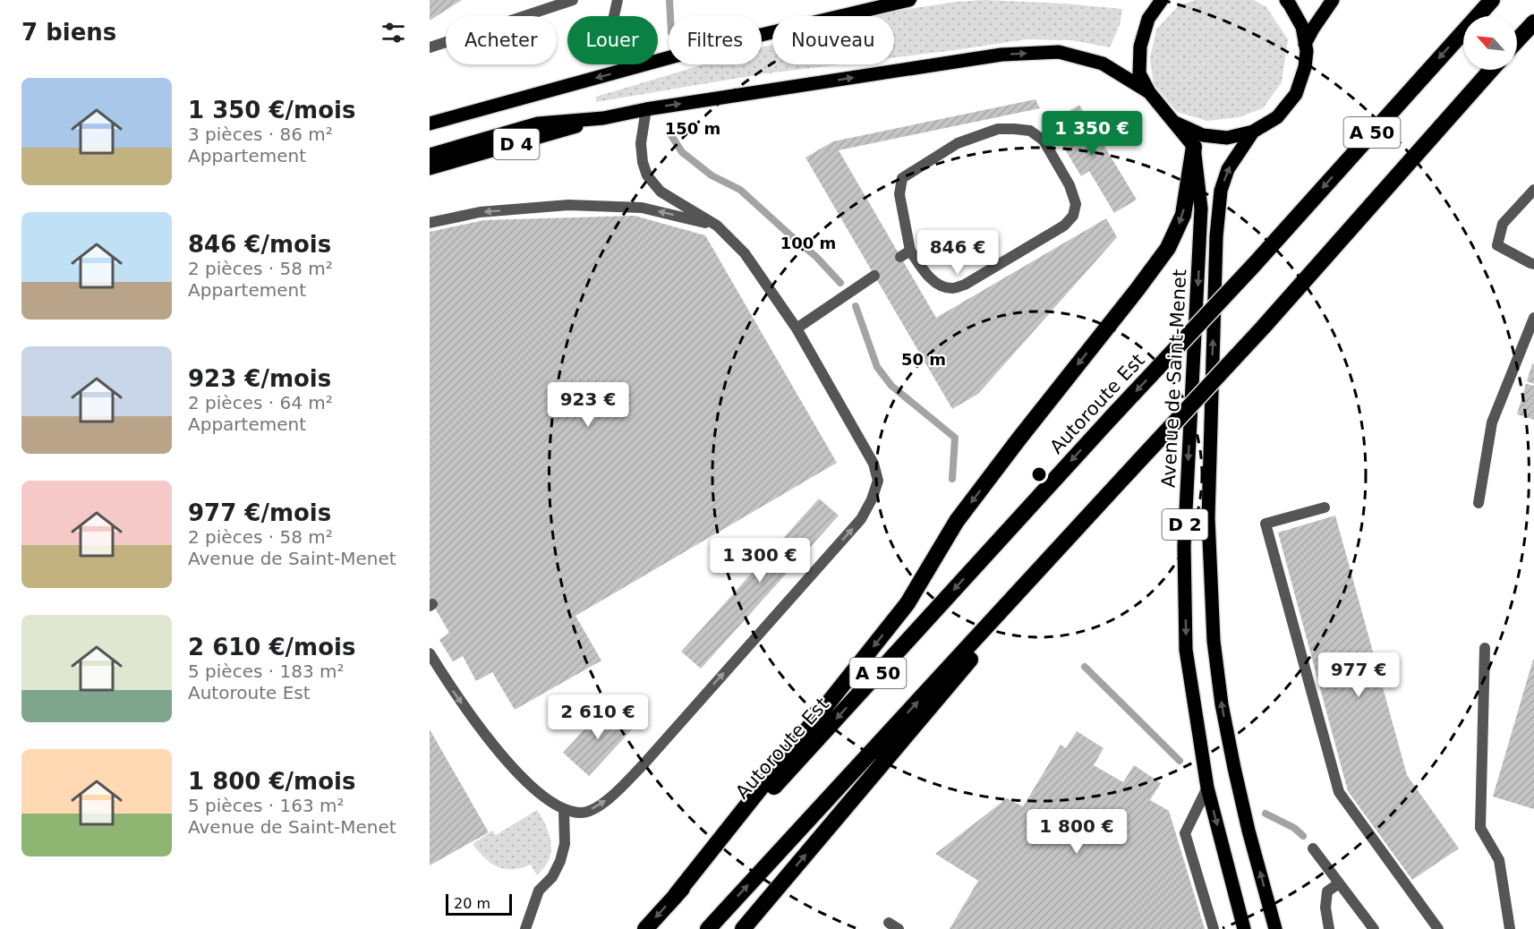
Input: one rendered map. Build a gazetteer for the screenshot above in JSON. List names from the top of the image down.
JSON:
{
  "streets": {
    "highway": ["A 50", "Autoroute Est"],
    "main road": ["D 4", "Avenue de Saint-Menet", "D 2"]
  },
  "scale_bar": "20 m",
  "north": "top left",
  "page": {
    "heading": "7 biens",
    "chip": [
      "Acheter",
      "Louer",
      "Filtres",
      "Nouveau"
    ],
    "list": [
      {
        "name": "1 350 €/mois",
        "note": "3 pièces · 86 m² · Appartement"
      },
      {
        "name": "846 €/mois",
        "note": "2 pièces · 58 m² · Appartement"
      },
      {
        "name": "923 €/mois",
        "note": "2 pièces · 64 m² · Appartement"
      },
      {
        "name": "977 €/mois",
        "note": "2 pièces · 58 m² · Avenue de Saint-Menet"
      },
      {
        "name": "2 610 €/mois",
        "note": "5 pièces · 183 m² · Autoroute Est"
      },
      {
        "name": "1 800 €/mois",
        "note": "5 pièces · 163 m² · Avenue de Saint-Menet"
      }
    ],
    "price": [
      "1 350 €",
      "846 €",
      "923 €",
      "1 300 €",
      "977 €",
      "2 610 €",
      "1 800 €"
    ],
    "scale": "20 m"
  },
  "rings": ["150 m", "100 m", "50 m"]
}
